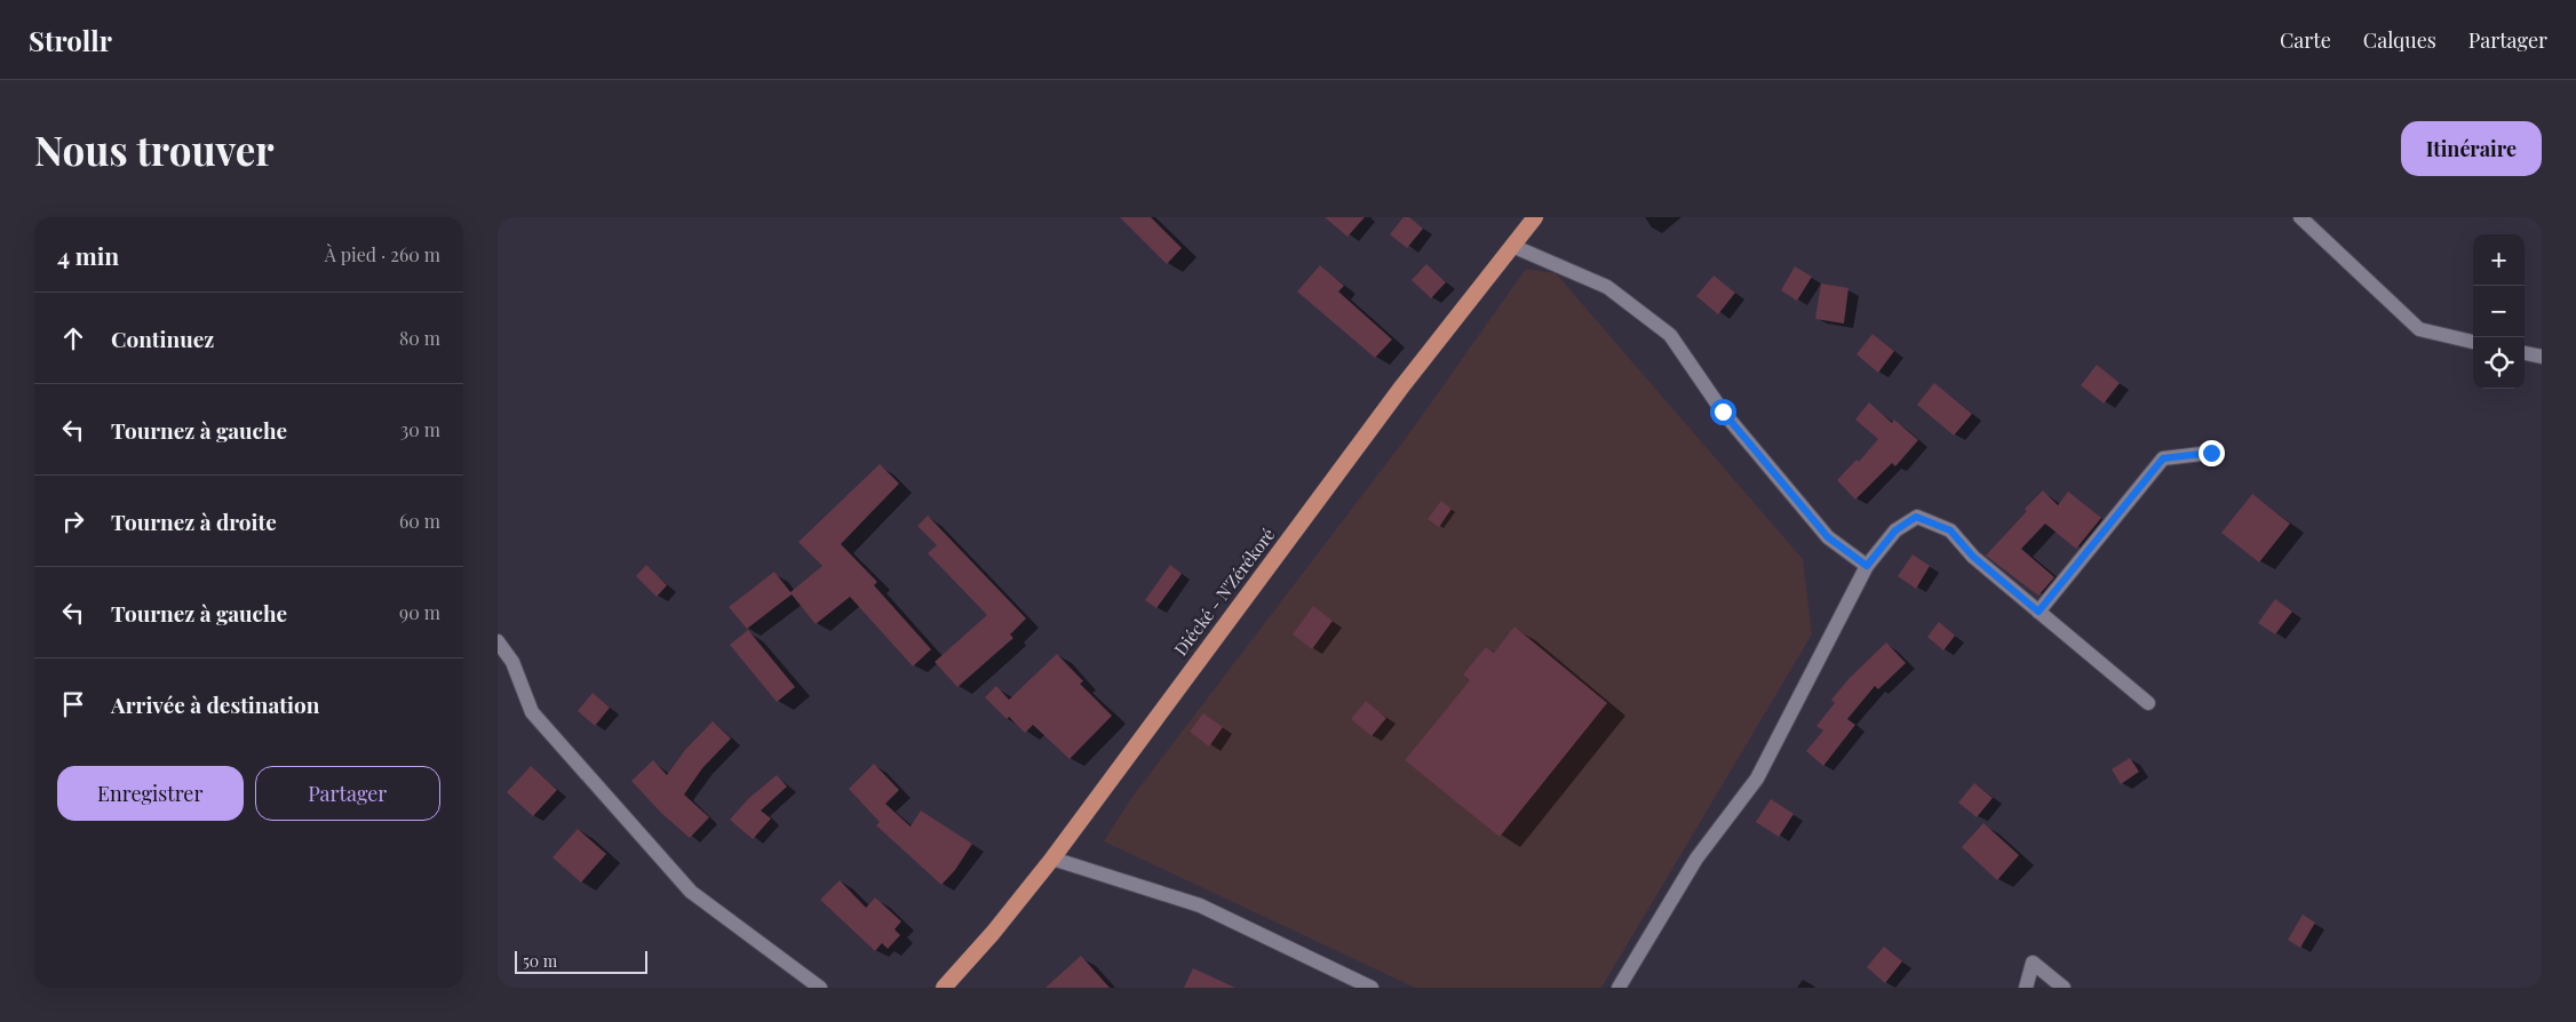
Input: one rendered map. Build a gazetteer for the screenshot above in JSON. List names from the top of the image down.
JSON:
{
  "streets": {
    "highway": ["Diécké - N'Zérékoré"]
  },
  "scale_bar": "50 m",
  "page": {
    "header": "Strollr",
    "nav": ["Carte", "Calques", "Partager"],
    "buttons": [
      "Itinéraire",
      ["Enregistrer", "Partager"]
    ],
    "title": "Nous trouver",
    "heading": ["4 min", "À pied · 260 m"],
    "map_buttons": ["+", "−"],
    "list": [
      ["Continuez", "80 m"],
      ["Tournez à gauche", "30 m"],
      ["Tournez à droite", "60 m"],
      ["Tournez à gauche", "90 m"],
      "Arrivée à destination"
    ],
    "scale": "50 m"
  }
}
